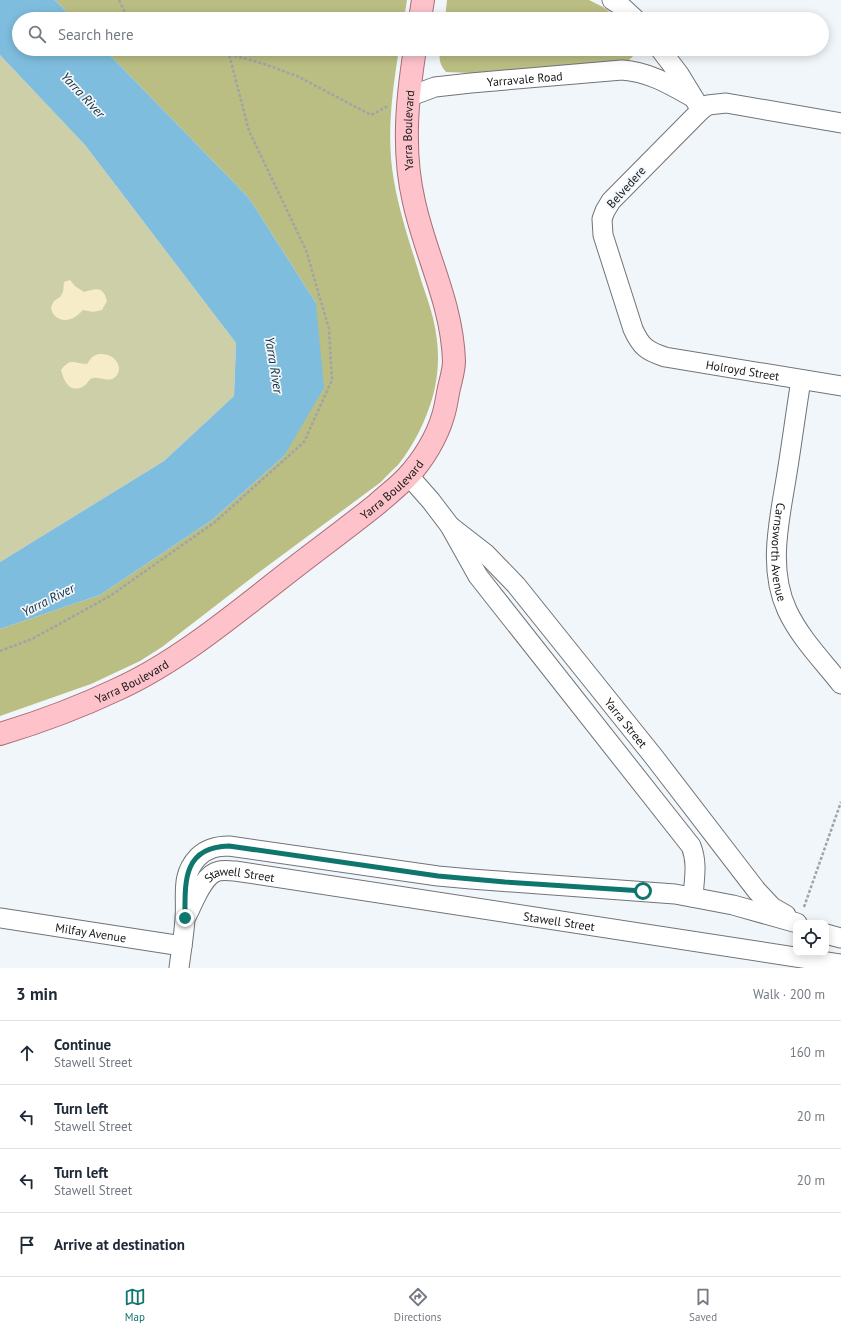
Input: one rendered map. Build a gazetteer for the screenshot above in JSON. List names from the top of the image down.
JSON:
{
  "streets": {
    "main road": ["Yarra Boulevard"],
    "street": [
      "Yarravale Road",
      "Belvedere",
      "Holroyd Street",
      "Carnsworth Avenue",
      "Yarra Street",
      "Stawell Street",
      "Milfay Avenue"
    ]
  },
  "crossings": [
    ["Yarravale Road", "Yarra Boulevard"],
    ["Yarravale Road", "Belvedere"],
    ["Yarra Boulevard", "Yarra Street"],
    ["Belvedere", "Holroyd Street"],
    ["Holroyd Street", "Carnsworth Avenue"],
    ["Yarra Street", "Stawell Street"]
  ],
  "water": ["Yarra River"],
  "page": {
    "search": "Search here",
    "heading": ["3 min", "Walk · 200 m"],
    "list": [
      ["Continue", "Stawell Street", "160 m"],
      ["Turn left", "Stawell Street", "20 m"],
      ["Turn left", "Stawell Street", "20 m"],
      "Arrive at destination"
    ],
    "nav": ["Map", "Directions", "Saved"]
  }
}
